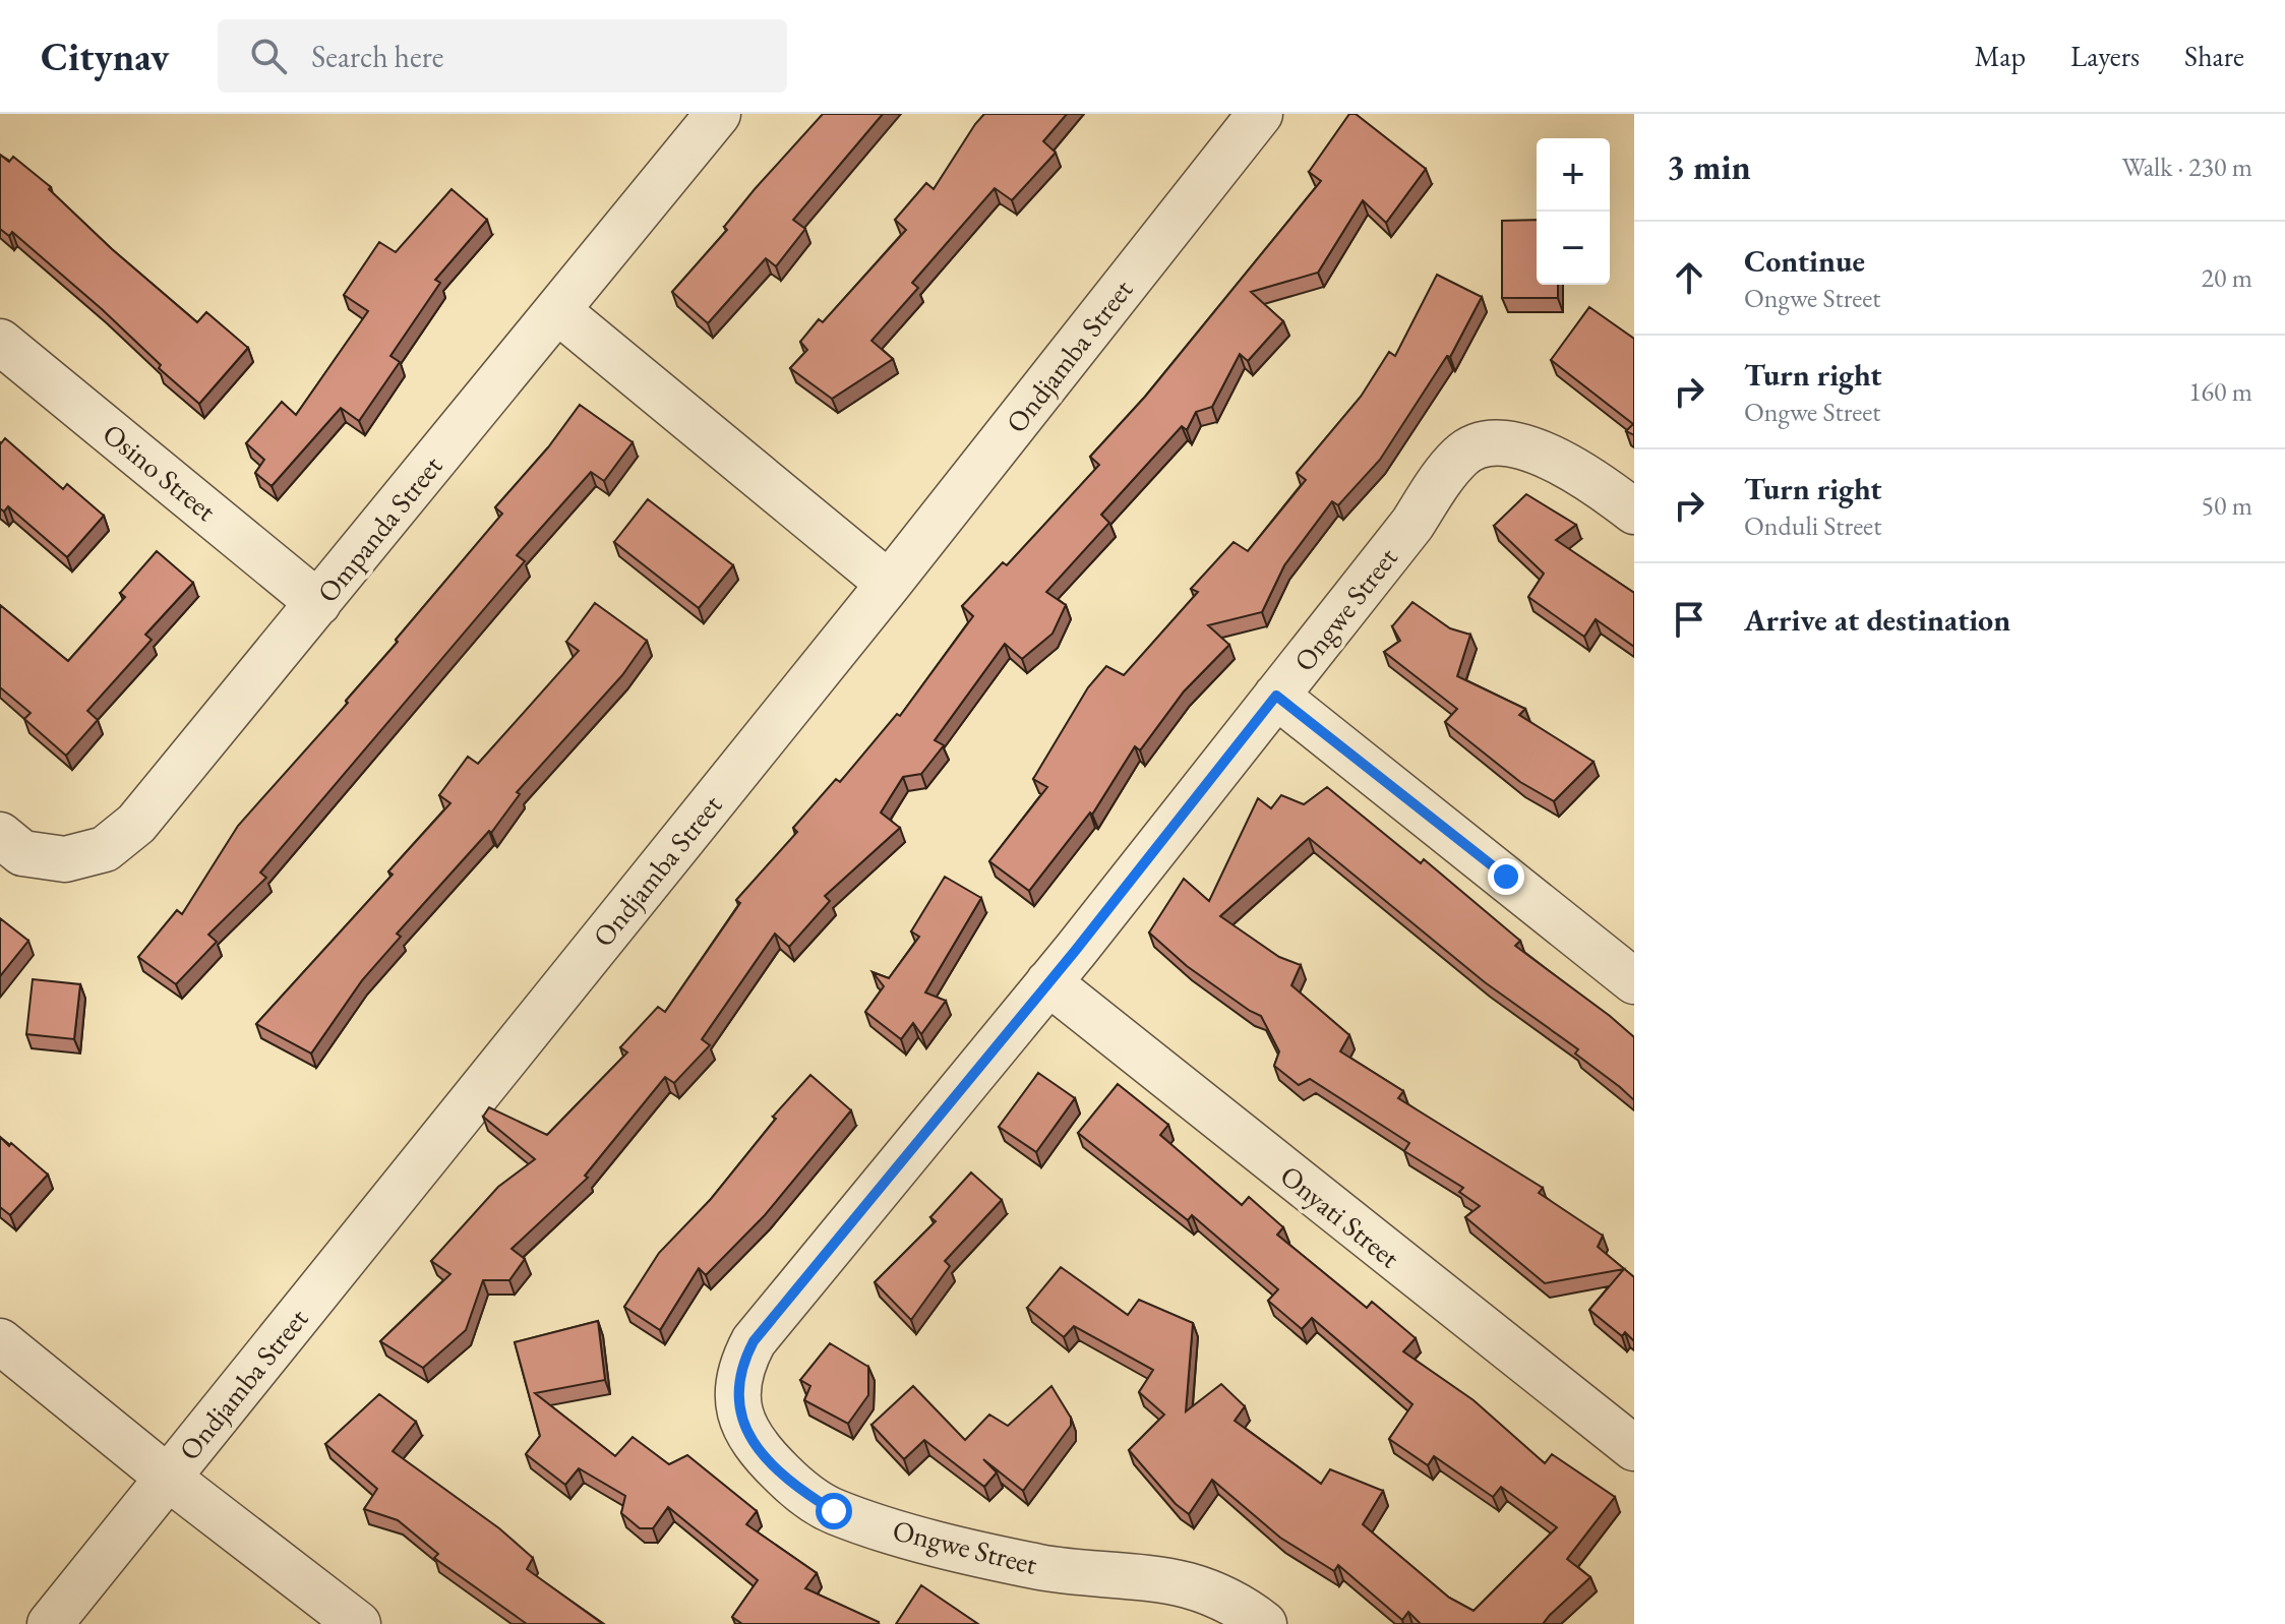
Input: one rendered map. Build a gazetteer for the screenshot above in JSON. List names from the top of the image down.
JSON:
{
  "streets": {
    "street": [
      "Ondjamba Street",
      "Osino Street",
      "Ompanda Street",
      "Ongwe Street",
      "Onyati Street"
    ]
  },
  "crossings": [
    ["Osino Street", "Ompanda Street"],
    ["Ongwe Street", "Onyati Street"]
  ],
  "page": {
    "header": "Citynav",
    "search": "Search here",
    "nav": ["Map", "Layers", "Share"],
    "heading": ["3 min", "Walk · 230 m"],
    "map_buttons": ["+", "−"],
    "list": [
      ["Continue", "Ongwe Street", "20 m"],
      ["Turn right", "Ongwe Street", "160 m"],
      ["Turn right", "Onduli Street", "50 m"],
      "Arrive at destination"
    ]
  }
}
